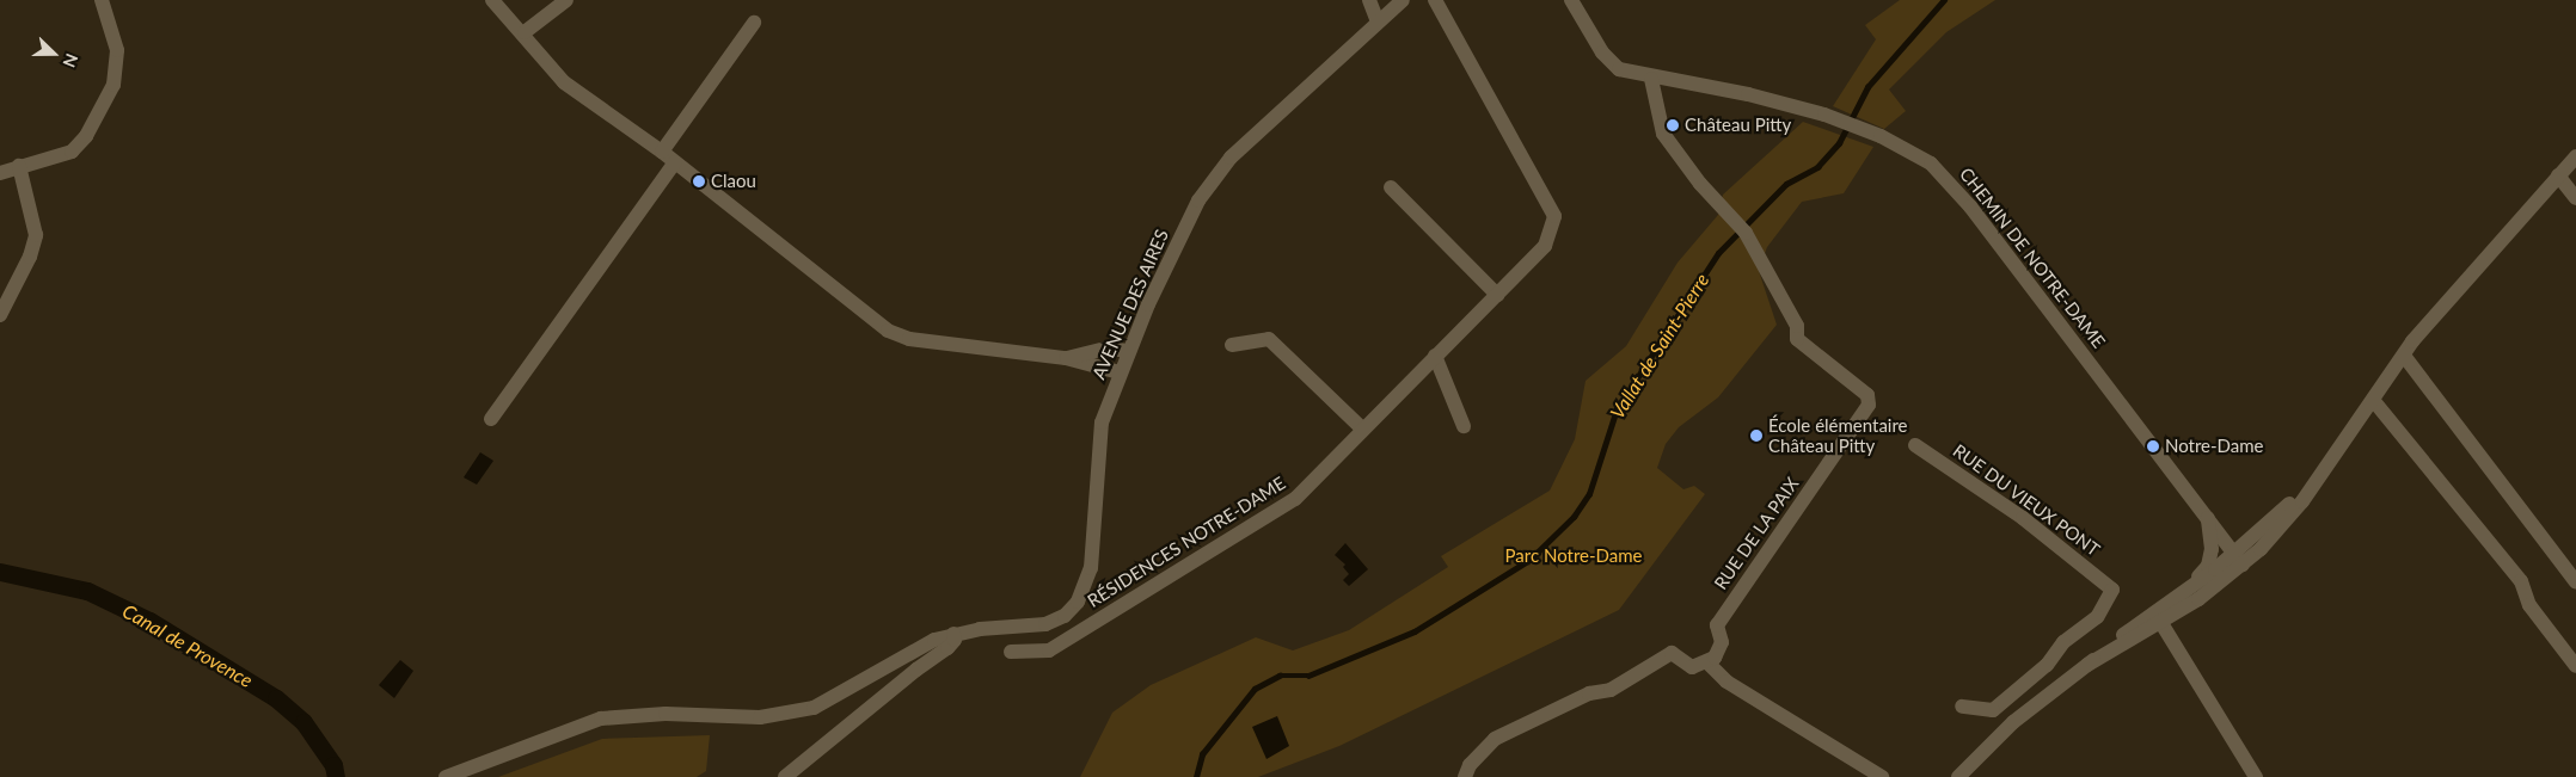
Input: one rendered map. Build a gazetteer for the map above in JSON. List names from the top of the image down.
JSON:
{
  "streets": {
    "street": [
      "CHEMIN DE NOTRE-DAME",
      "AVENUE DES AIRES",
      "RUE DU VIEUX PONT",
      "RUE DE LA PAIX",
      "RÉSIDENCES NOTRE-DAME"
    ]
  },
  "crossings": [
    ["CHEMIN DE NOTRE-DAME", "RUE DE LA PAIX"]
  ],
  "water": ["Vallat de Saint-Pierre", "Canal de Provence"],
  "parks": ["Parc Notre-Dame"],
  "places": [
    "Château Pitty",
    "Claou",
    "École élémentaire Château Pitty",
    "Notre-Dame"
  ],
  "north": "right"
}
